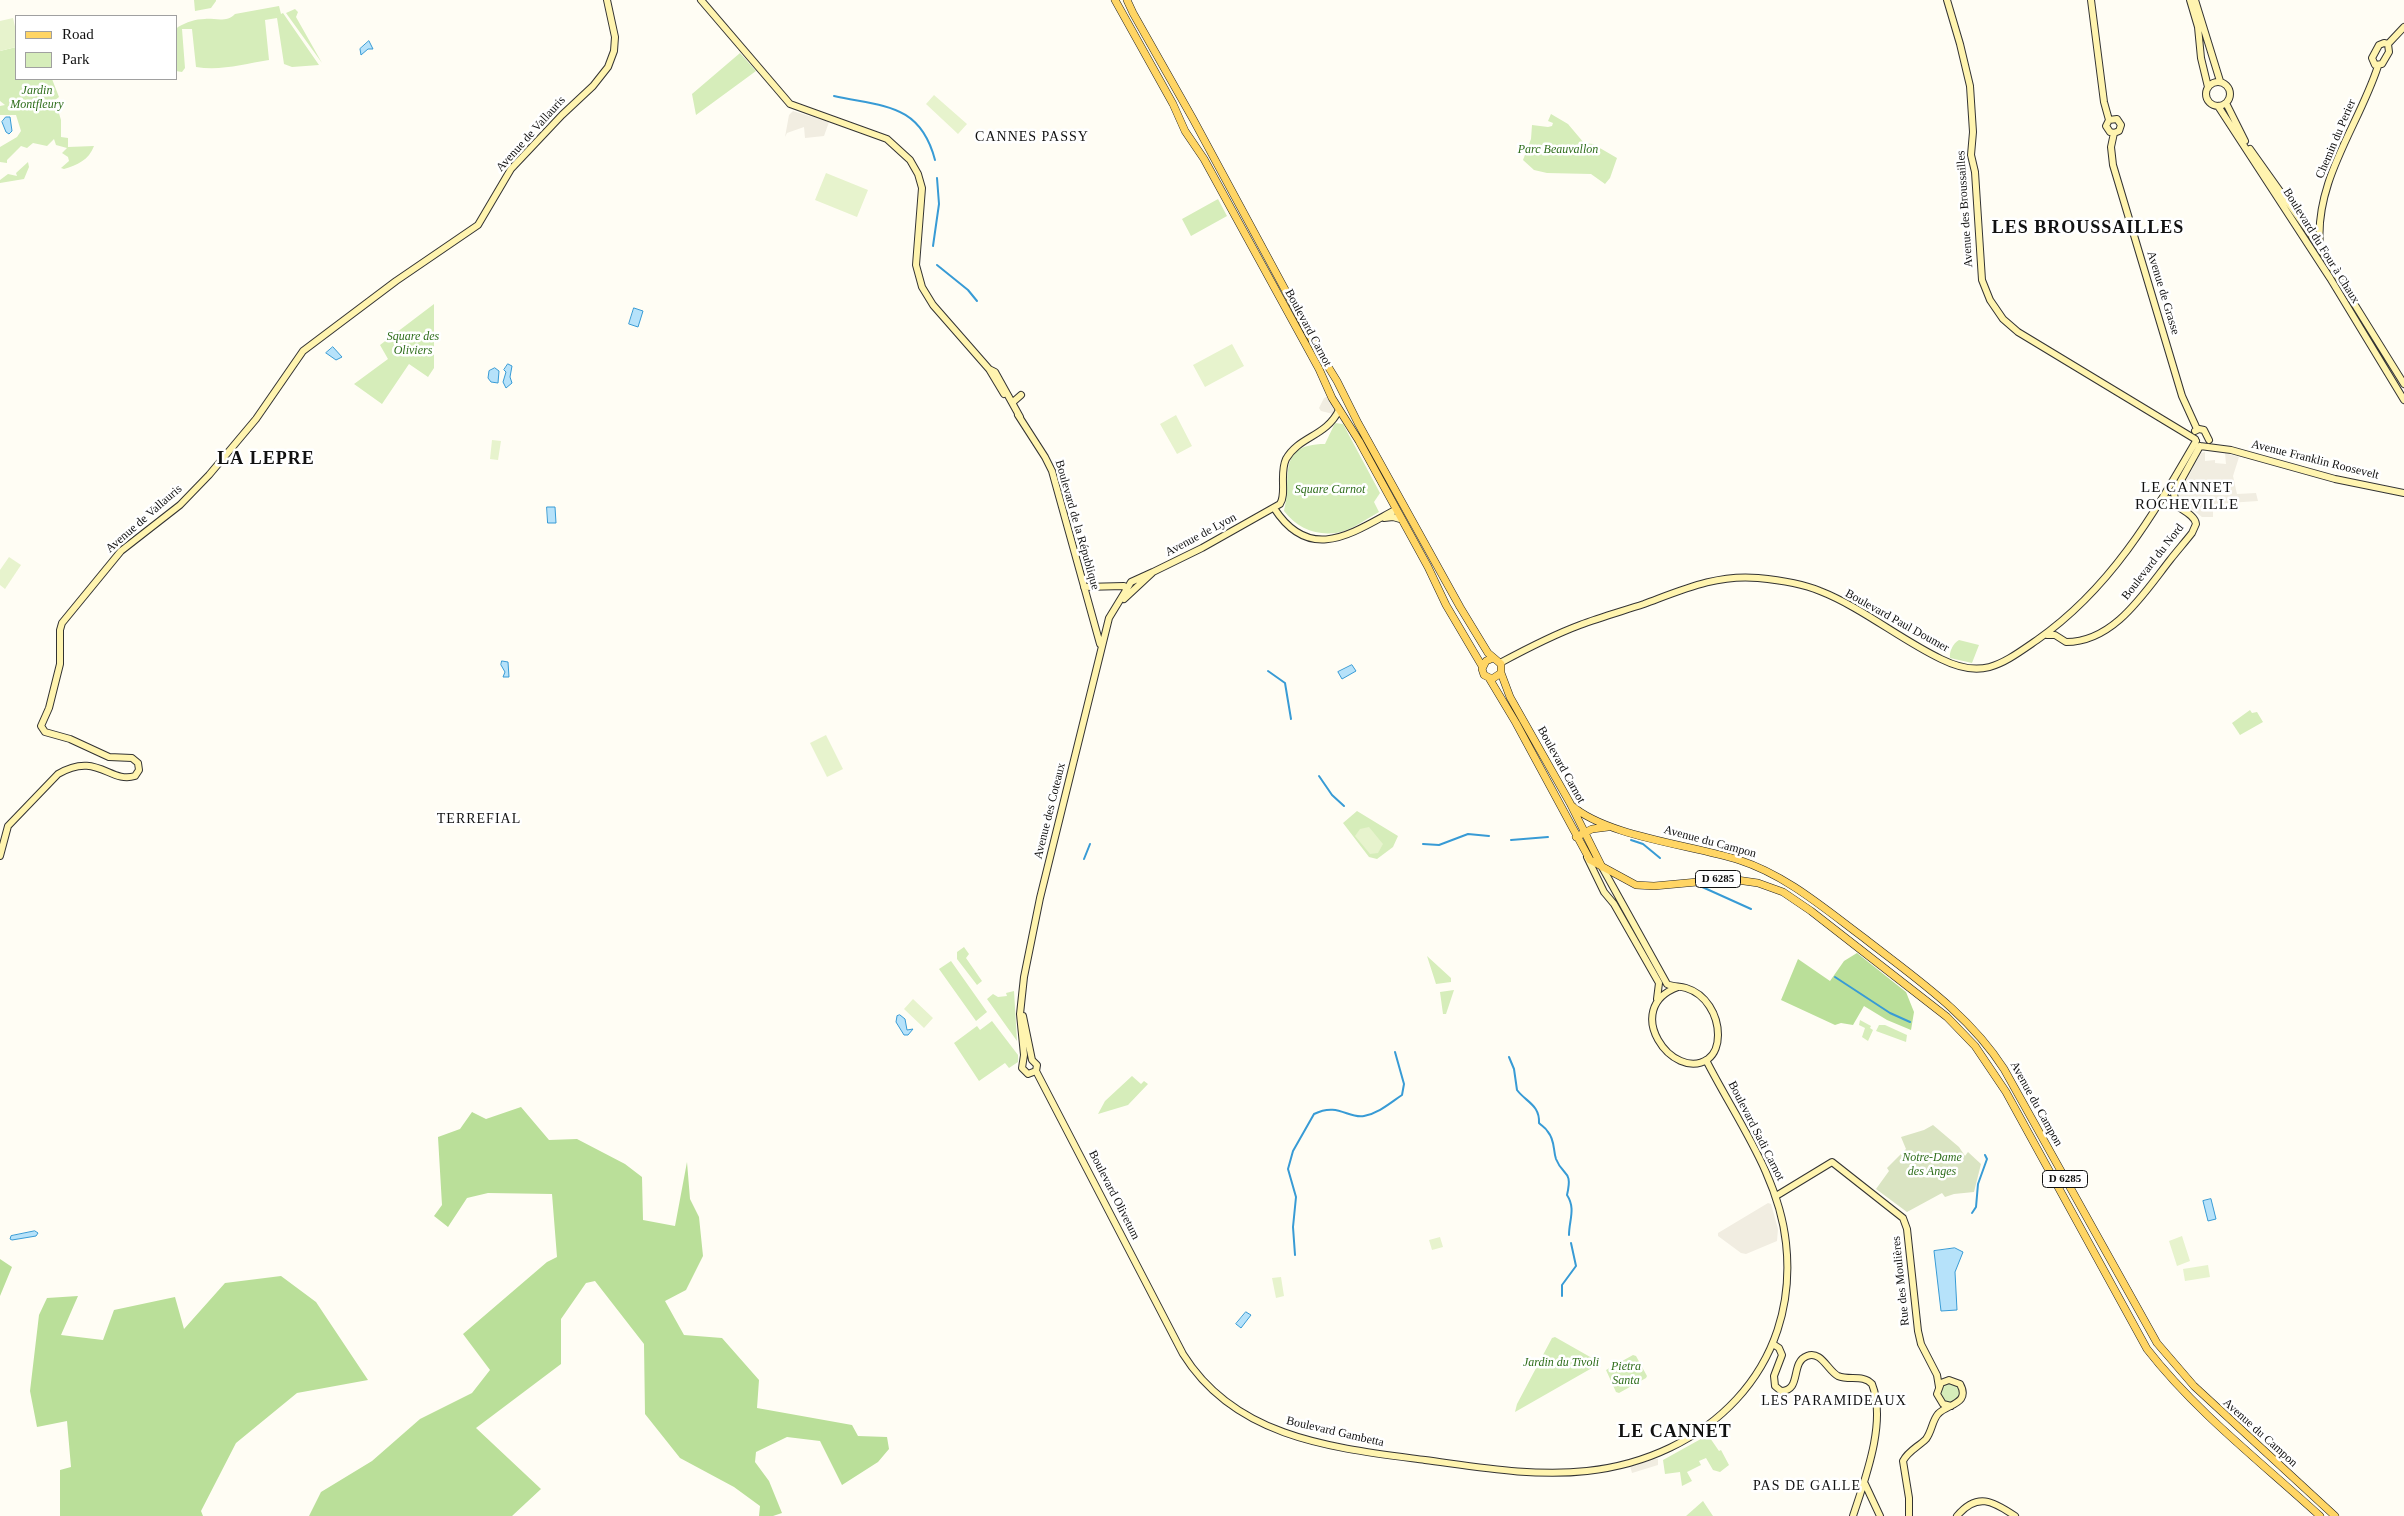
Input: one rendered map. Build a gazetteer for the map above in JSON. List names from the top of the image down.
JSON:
{
  "streets": {
    "main road": [
      "Avenue de Vallauris",
      "Chemin du Perier",
      "Avenue des Broussailles",
      "Boulevard du Four à Chaux",
      "Avenue de Grasse",
      "Boulevard Carnot",
      "Avenue Franklin Roosevelt",
      "Boulevard de la République",
      "Avenue de Lyon",
      "Boulevard du Nord",
      "Boulevard Paul Doumer",
      "Avenue des Coteaux",
      "Avenue du Campon",
      "D 6285",
      "Boulevard Sadi Carnot",
      "Boulevard Olivetum",
      "Rue des Moulières",
      "Boulevard Gambetta"
    ]
  },
  "crossings": [
    ["Chemin du Perier", "Boulevard du Four à Chaux"],
    ["Avenue des Broussailles", "Avenue de Grasse"],
    ["Avenue des Broussailles", "Avenue Franklin Roosevelt"],
    ["Avenue des Broussailles", "Boulevard Paul Doumer"],
    ["Avenue de Grasse", "Avenue Franklin Roosevelt"],
    ["Avenue de Grasse", "Boulevard Paul Doumer"],
    ["Boulevard Carnot", "Boulevard Paul Doumer"],
    ["Boulevard Carnot", "Avenue du Campon"],
    ["Boulevard Carnot", "Boulevard Sadi Carnot"],
    ["Avenue Franklin Roosevelt", "Boulevard Paul Doumer"],
    ["Boulevard de la République", "Avenue des Coteaux"],
    ["Avenue de Lyon", "Avenue des Coteaux"],
    ["Boulevard du Nord", "Boulevard Paul Doumer"],
    ["Avenue des Coteaux", "Boulevard Olivetum"],
    ["Boulevard Sadi Carnot", "Rue des Moulières"],
    ["Boulevard Sadi Carnot", "Boulevard Gambetta"],
    ["Boulevard Olivetum", "Boulevard Gambetta"]
  ],
  "districts": [
    "CANNES PASSY",
    "LES BROUSSAILLES",
    "LA LEPRE",
    "LE CANNET ROCHEVILLE",
    "TERREFIAL",
    "LES PARAMIDEAUX",
    "LE CANNET",
    "PAS DE GALLE"
  ],
  "parks": [
    "Jardin Montfleury",
    "Parc Beauvallon",
    "Square des Oliviers",
    "Square Carnot",
    "Notre-Dame des Anges",
    "Jardin du Tivoli",
    "Pietra Santa"
  ],
  "legend": ["Road", "Park"]
}
